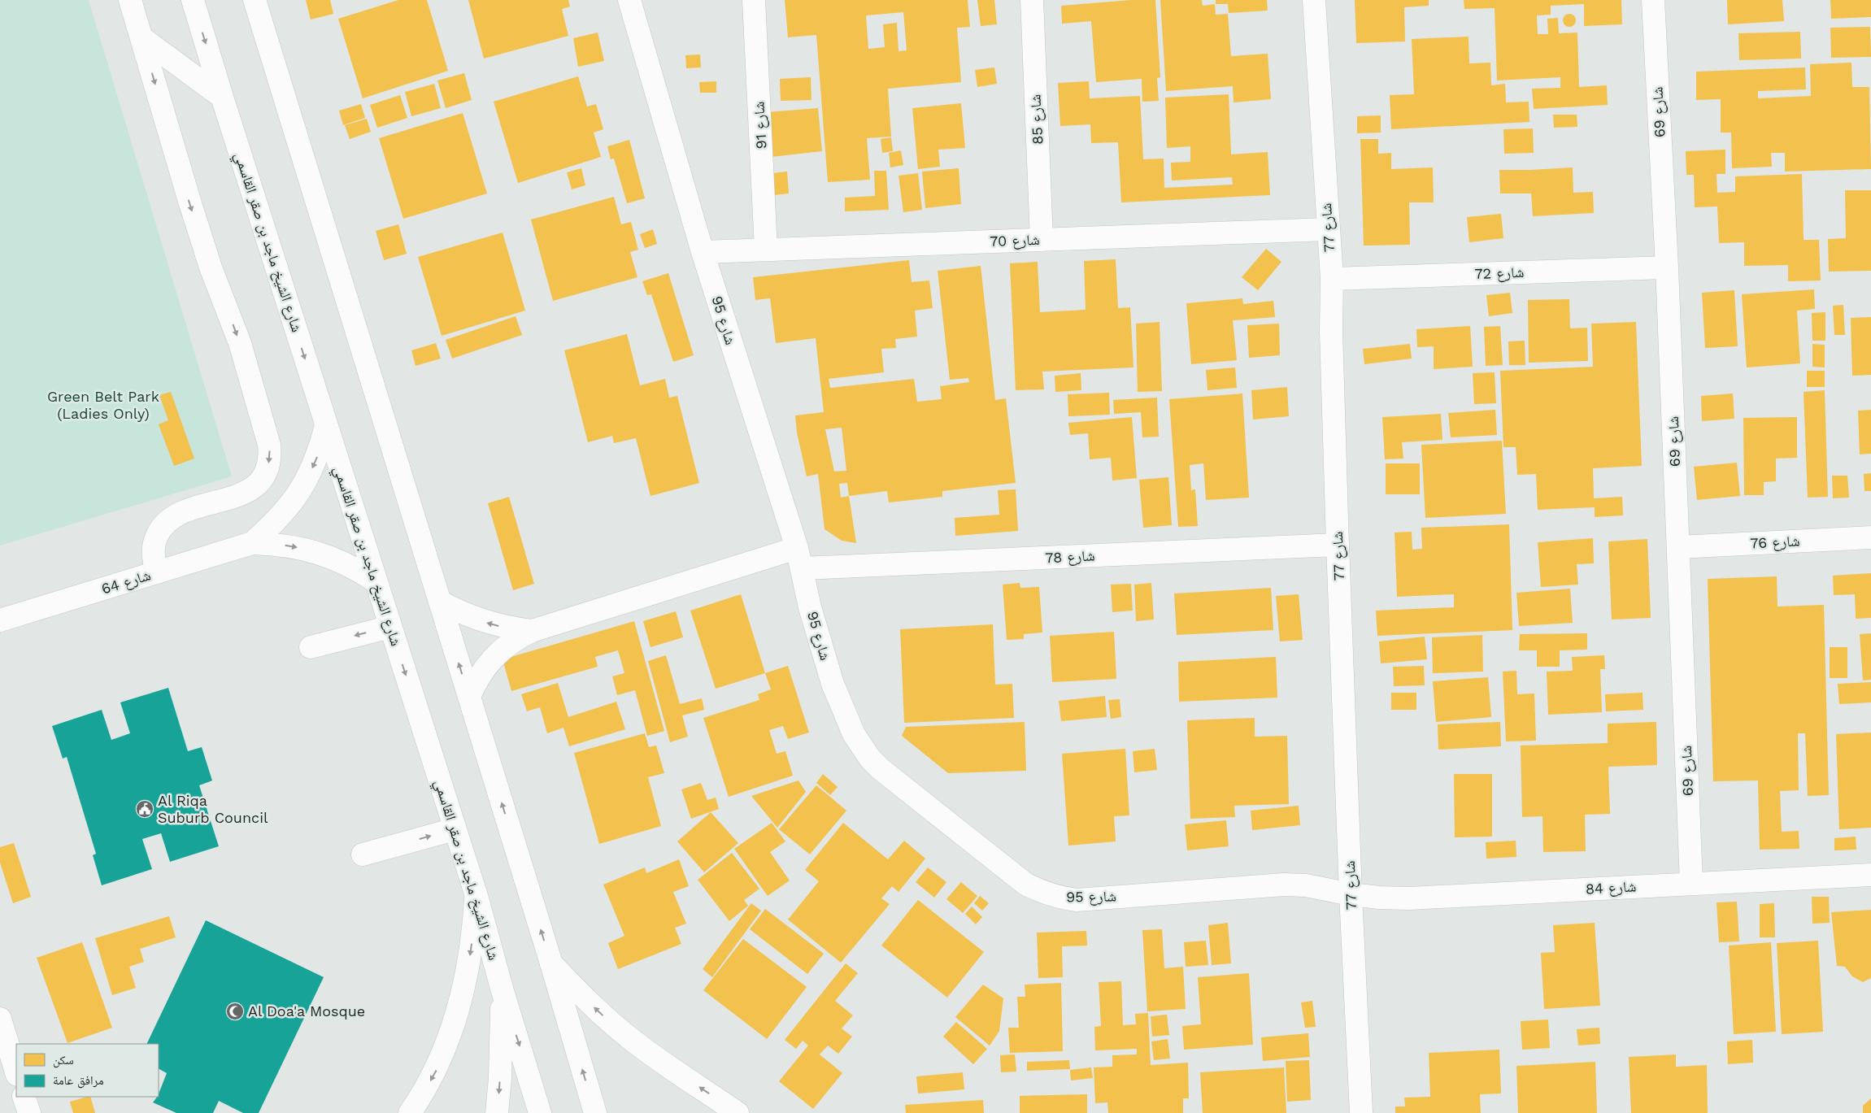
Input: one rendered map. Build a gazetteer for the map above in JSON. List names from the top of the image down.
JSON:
{
  "streets": {
    "street": [
      "شارع 69",
      "شارع 85",
      "شارع 91",
      "شارع 77",
      "شارع 70",
      "شارع الشيخ ماجد بن صقر القاسمي",
      "شارع 72",
      "شارع 95",
      "شارع 76",
      "شارع 78",
      "شارع 64",
      "شارع 84"
    ]
  },
  "crossings": [
    ["شارع 69", "شارع 72"],
    ["شارع 69", "شارع 76"],
    ["شارع 69", "شارع 84"],
    ["شارع 85", "شارع 70"],
    ["شارع 91", "شارع 70"],
    ["شارع 77", "شارع 70"],
    ["شارع 77", "شارع 72"],
    ["شارع 77", "شارع 95"],
    ["شارع 77", "شارع 78"],
    ["شارع 77", "شارع 84"],
    ["شارع 70", "شارع 95"],
    ["شارع الشيخ ماجد بن صقر القاسمي", "شارع 64"],
    ["شارع 95", "شارع 78"],
    ["شارع 95", "شارع 84"]
  ],
  "parks": ["Green Belt Park (Ladies Only)"],
  "places": {
    "public building": ["Al Riqa Suburb Council"],
    "mosque": ["Al Doa'a Mosque"]
  },
  "legend": ["سكن", "مرافق عامة"]
}
